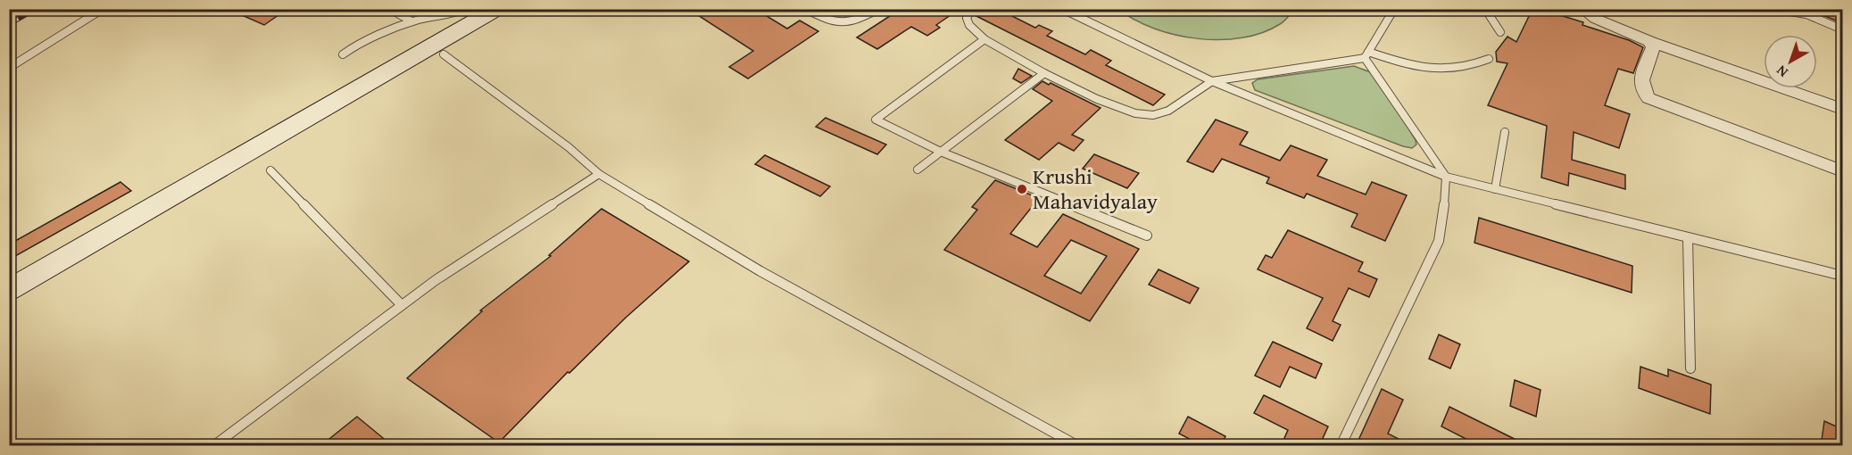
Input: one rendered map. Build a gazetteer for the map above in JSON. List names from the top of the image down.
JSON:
{
  "places": ["Krushi Mahavidyalay"],
  "north": "bottom left"
}
